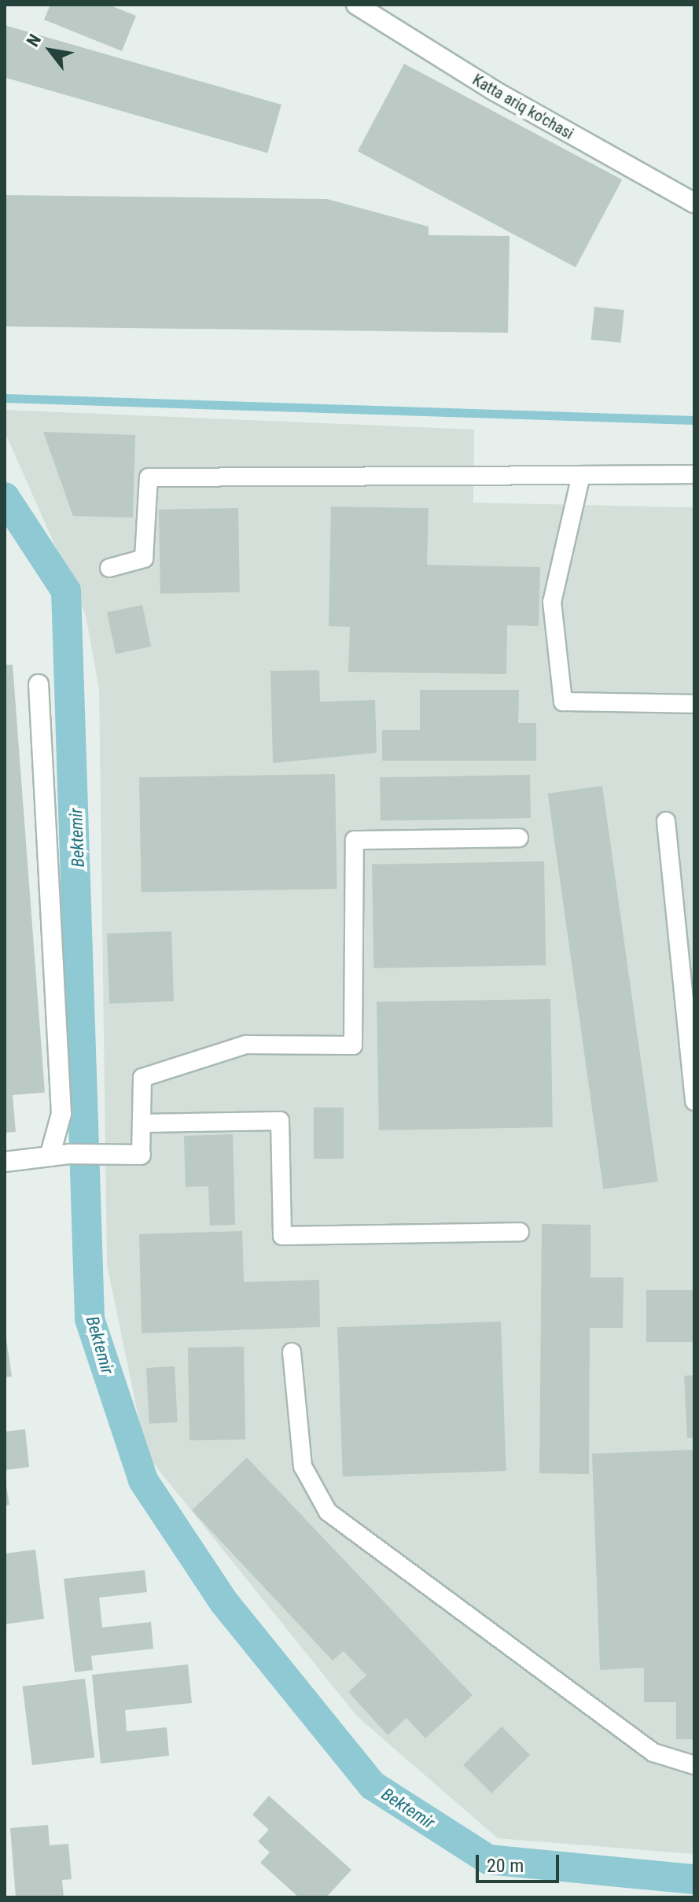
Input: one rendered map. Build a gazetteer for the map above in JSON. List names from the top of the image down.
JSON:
{
  "streets": {
    "street": ["Katta ariq ko'chasi"]
  },
  "water": ["Bektemir"],
  "scale_bar": "20 m",
  "north": "top left"
}
